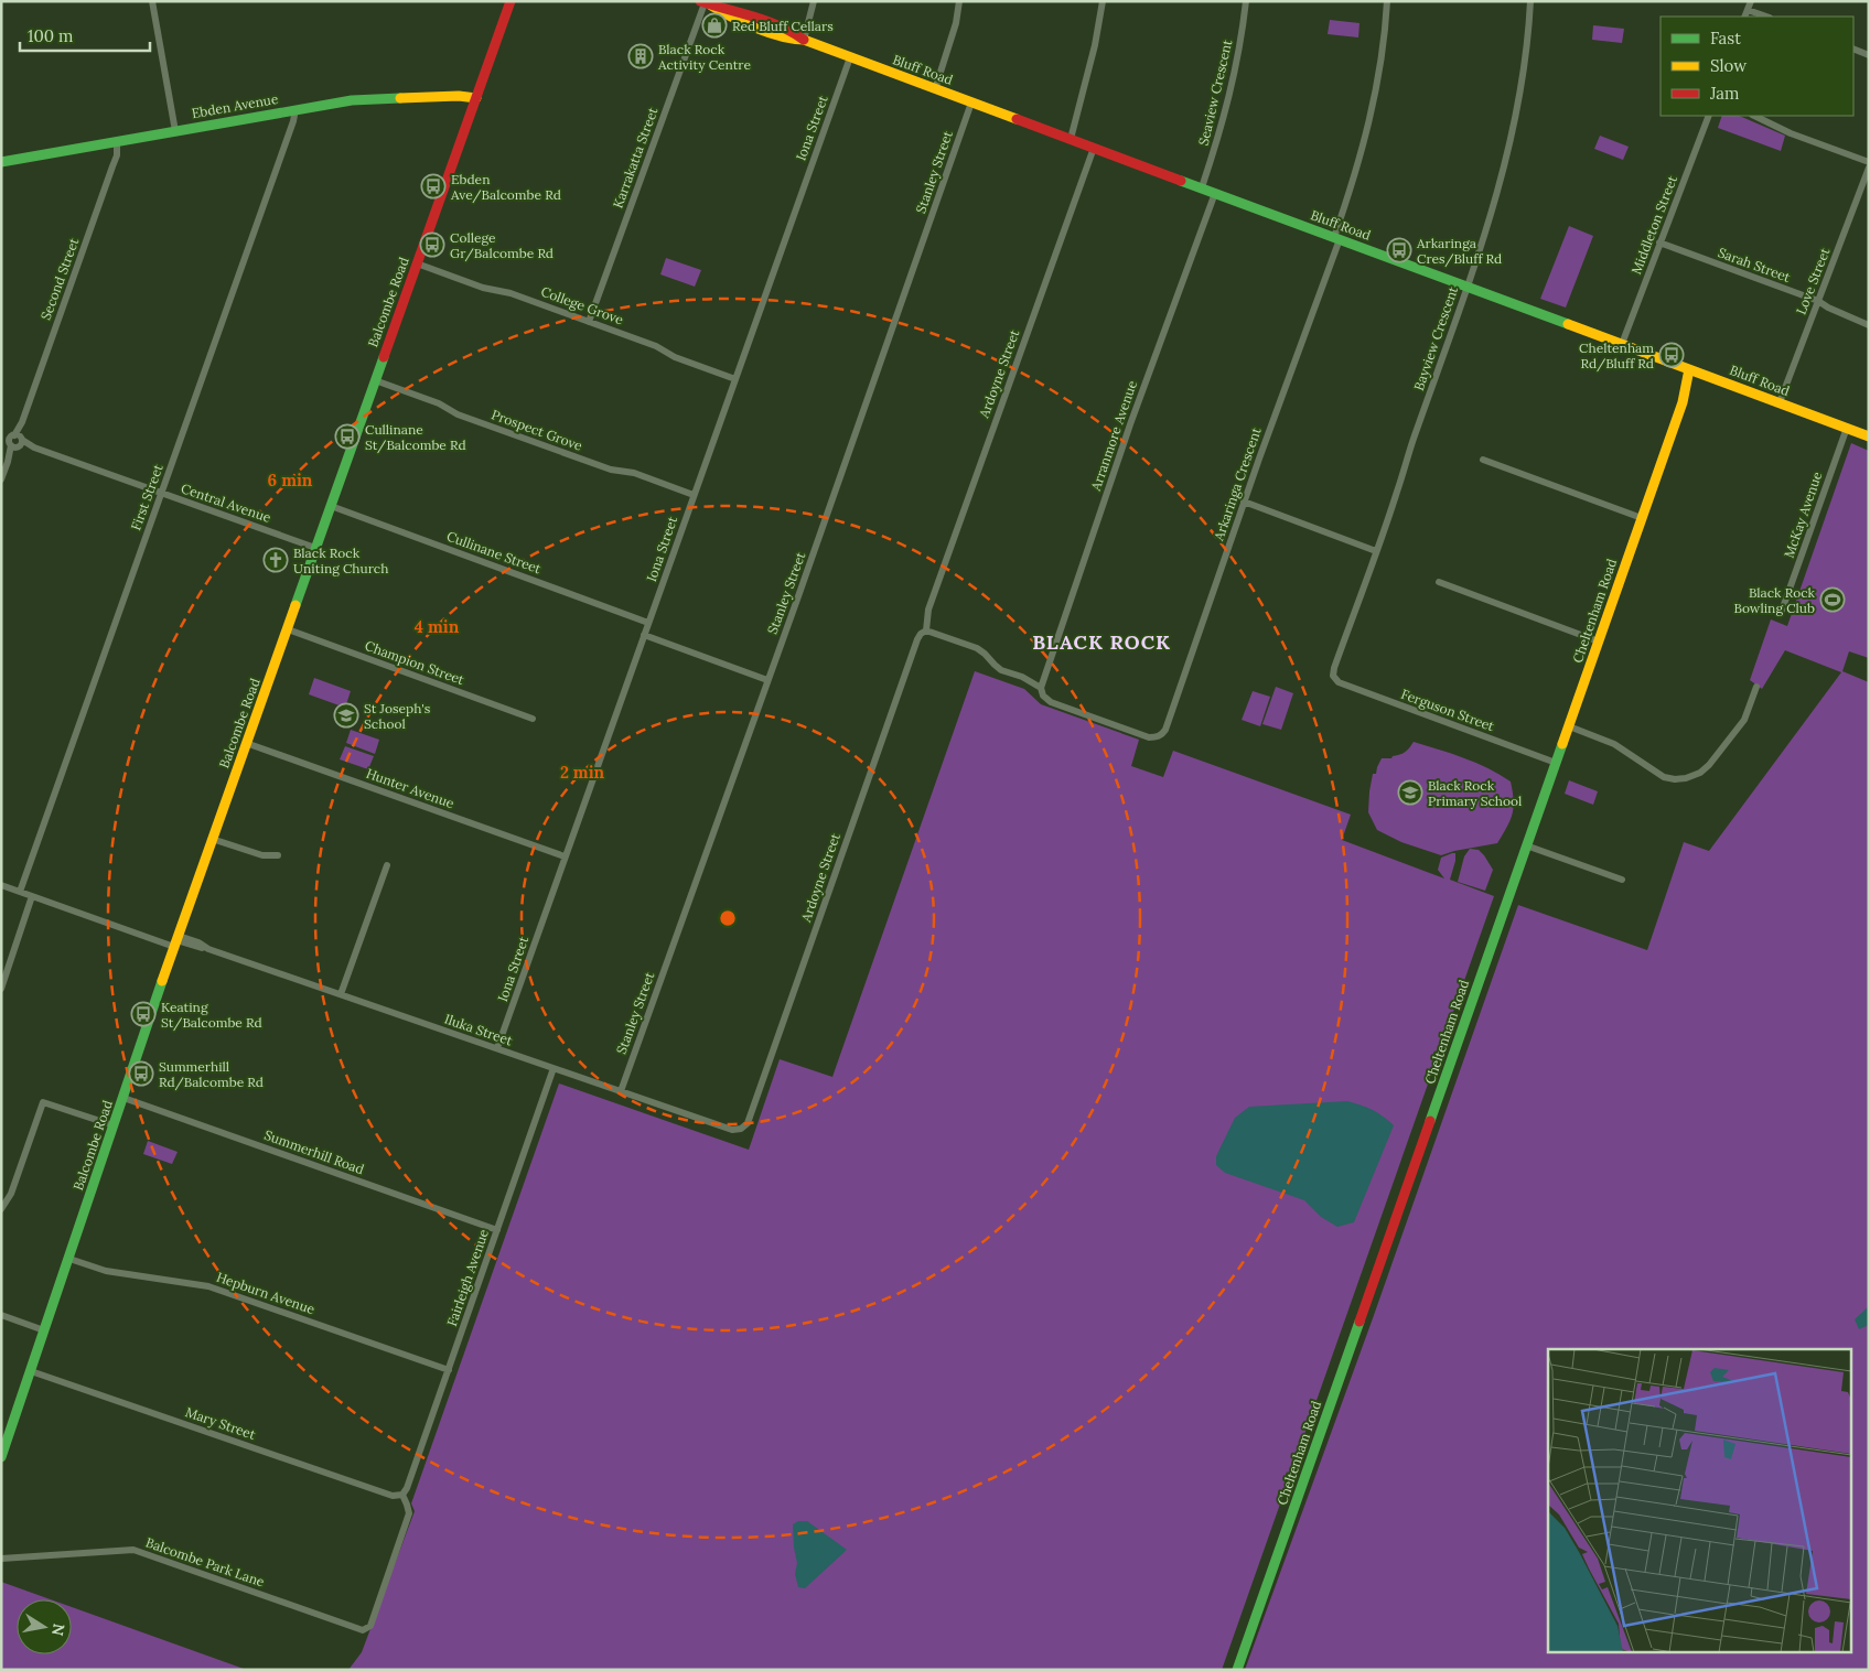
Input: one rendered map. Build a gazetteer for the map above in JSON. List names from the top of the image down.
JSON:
{
  "streets": {
    "main road": [
      "Bluff Road",
      "Ebden Avenue",
      "Balcombe Road",
      "Cheltenham Road"
    ],
    "street": [
      "Seaview Crescent",
      "Iona Street",
      "Karrakatta Street",
      "Stanley Street",
      "Middleton Street",
      "Sarah Street",
      "Second Street",
      "Love Street",
      "College Grove",
      "Bayview Crescent",
      "Ardoyne Street",
      "Prospect Grove",
      "Arranmore Avenue",
      "Arkaringa Crescent",
      "First Street",
      "Central Avenue",
      "McKay Avenue",
      "Cullinane Street",
      "Champion Street",
      "Ferguson Street",
      "Hunter Avenue",
      "Iluka Street",
      "Summerhill Road",
      "Fairleigh Avenue",
      "Hepburn Avenue",
      "Mary Street",
      "Balcombe Park Lane"
    ]
  },
  "crossings": [
    ["Bluff Road", "Seaview Crescent"],
    ["Bluff Road", "Iona Street"],
    ["Bluff Road", "Karrakatta Street"],
    ["Bluff Road", "Stanley Street"],
    ["Bluff Road", "Middleton Street"],
    ["Bluff Road", "Love Street"],
    ["Bluff Road", "Bayview Crescent"],
    ["Bluff Road", "Ardoyne Street"],
    ["Bluff Road", "Arranmore Avenue"],
    ["Bluff Road", "Arkaringa Crescent"],
    ["Bluff Road", "McKay Avenue"],
    ["Bluff Road", "Cheltenham Road"],
    ["Ebden Avenue", "Second Street"],
    ["Ebden Avenue", "Balcombe Road"],
    ["Ebden Avenue", "First Street"],
    ["Iona Street", "College Grove"],
    ["Iona Street", "Prospect Grove"],
    ["Iona Street", "Cullinane Street"],
    ["Iona Street", "Hunter Avenue"],
    ["Iona Street", "Iluka Street"],
    ["Karrakatta Street", "College Grove"],
    ["Stanley Street", "Iluka Street"],
    ["Middleton Street", "Sarah Street"],
    ["Sarah Street", "Love Street"],
    ["Second Street", "Central Avenue"],
    ["Balcombe Road", "College Grove"],
    ["Balcombe Road", "Prospect Grove"],
    ["Balcombe Road", "Central Avenue"],
    ["Balcombe Road", "Cullinane Street"],
    ["Balcombe Road", "Champion Street"],
    ["Balcombe Road", "Hunter Avenue"],
    ["Balcombe Road", "Iluka Street"],
    ["Balcombe Road", "Summerhill Road"],
    ["Balcombe Road", "Hepburn Avenue"],
    ["Balcombe Road", "Mary Street"],
    ["Bayview Crescent", "Ferguson Street"],
    ["Ardoyne Street", "Iluka Street"],
    ["Arranmore Avenue", "Arkaringa Crescent"],
    ["First Street", "Central Avenue"],
    ["First Street", "Iluka Street"],
    ["Cheltenham Road", "Ferguson Street"],
    ["Iluka Street", "Fairleigh Avenue"],
    ["Summerhill Road", "Fairleigh Avenue"],
    ["Fairleigh Avenue", "Hepburn Avenue"],
    ["Fairleigh Avenue", "Mary Street"],
    ["Fairleigh Avenue", "Balcombe Park Lane"],
    ["Mary Street", "Balcombe Park Lane"]
  ],
  "districts": ["BLACK ROCK"],
  "places": {
    "shop": ["Red Bluff Cellars"],
    "building": ["Black Rock Activity Centre"],
    "bus stop": [
      "Ebden Ave/Balcombe Rd",
      "College Gr/Balcombe Rd",
      "Arkaringa Cres/Bluff Rd",
      "Cheltenham Rd/Bluff Rd",
      "Cullinane St/Balcombe Rd",
      "Keating St/Balcombe Rd",
      "Summerhill Rd/Balcombe Rd"
    ],
    "church": ["Black Rock Uniting Church"],
    "sports": ["Black Rock Bowling Club"],
    "school or university": ["St Joseph's School", "Black Rock Primary School"]
  },
  "legend": ["Fast", "Slow", "Jam"],
  "scale_bar": "100 m",
  "north": "right",
  "rings": ["6 min", "4 min", "2 min"]
}
